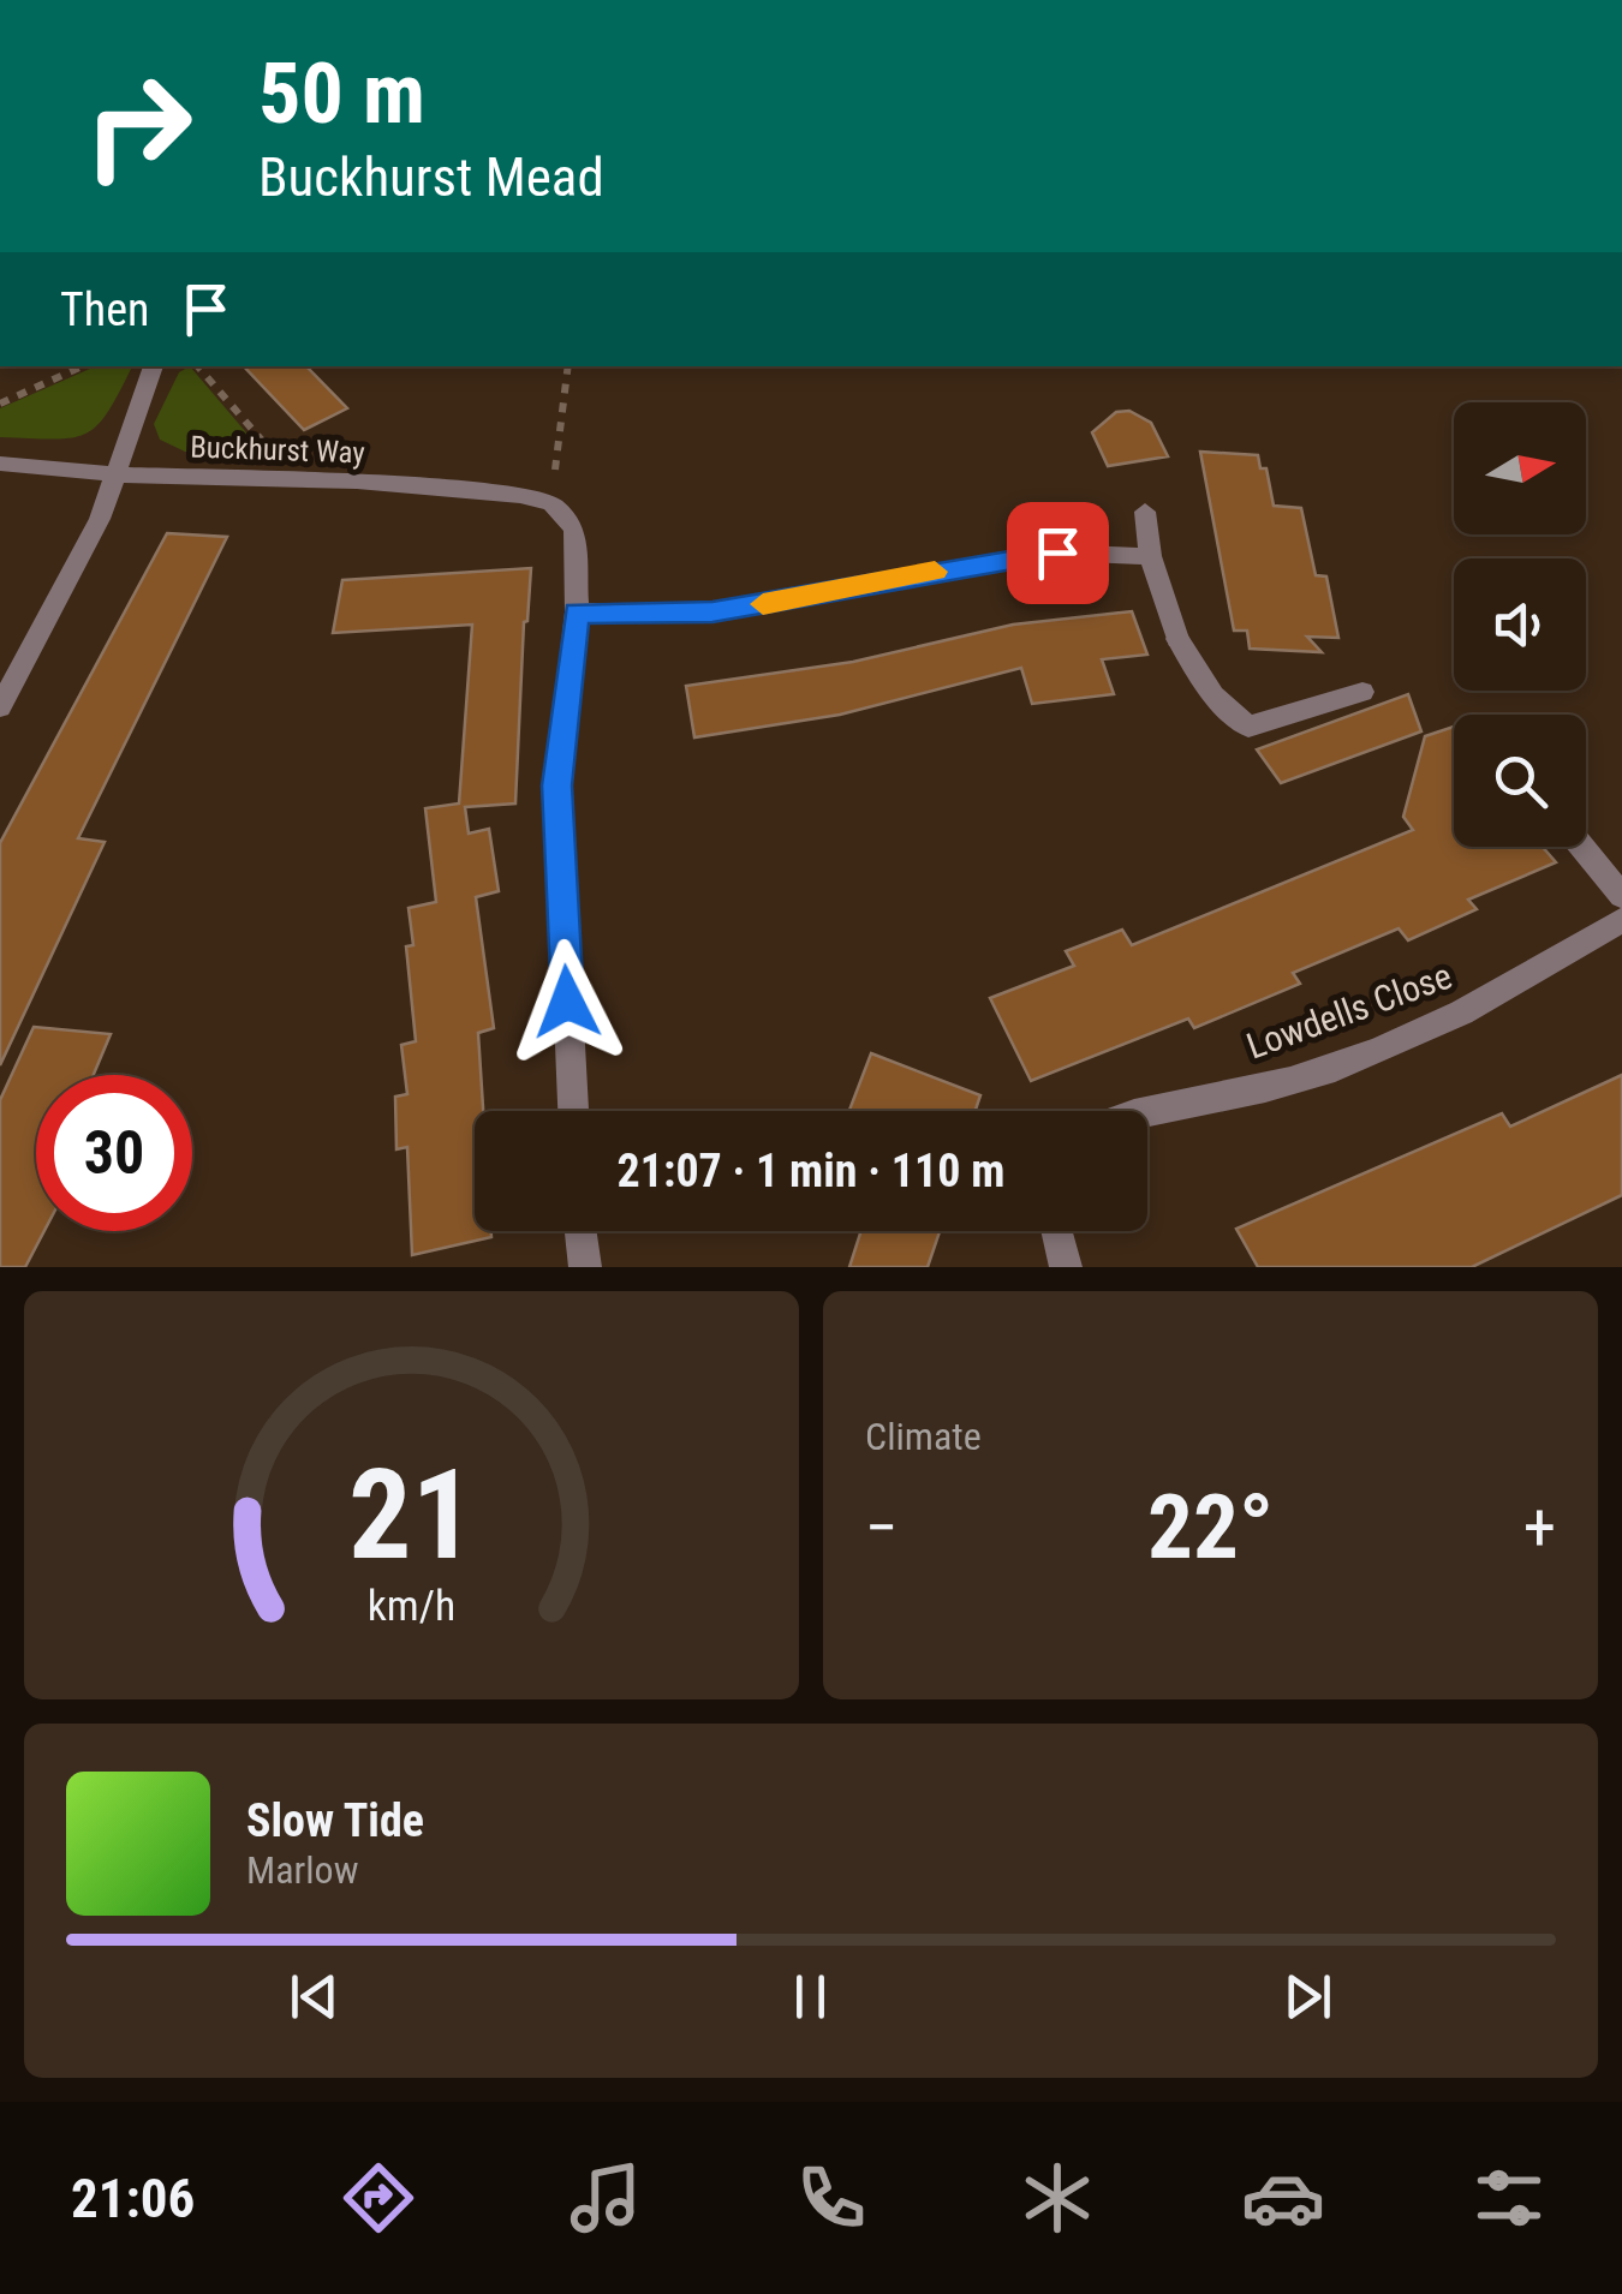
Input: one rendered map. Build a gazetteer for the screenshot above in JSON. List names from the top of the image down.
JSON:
{
  "streets": {
    "street": ["Buckhurst Way", "Lowdells Close"]
  },
  "north": "right",
  "page": {
    "turn": ["50 m", "Buckhurst Mead"],
    "then": "Then",
    "limit": "30",
    "trip": "21:07 · 1 min · 110 m",
    "tile": "Climate",
    "heat": ["−", "22°", "+"],
    "song": ["Slow Tide", "Marlow"],
    "tabs": "21:06",
    "gauge": ["21", "km/h"]
  }
}
